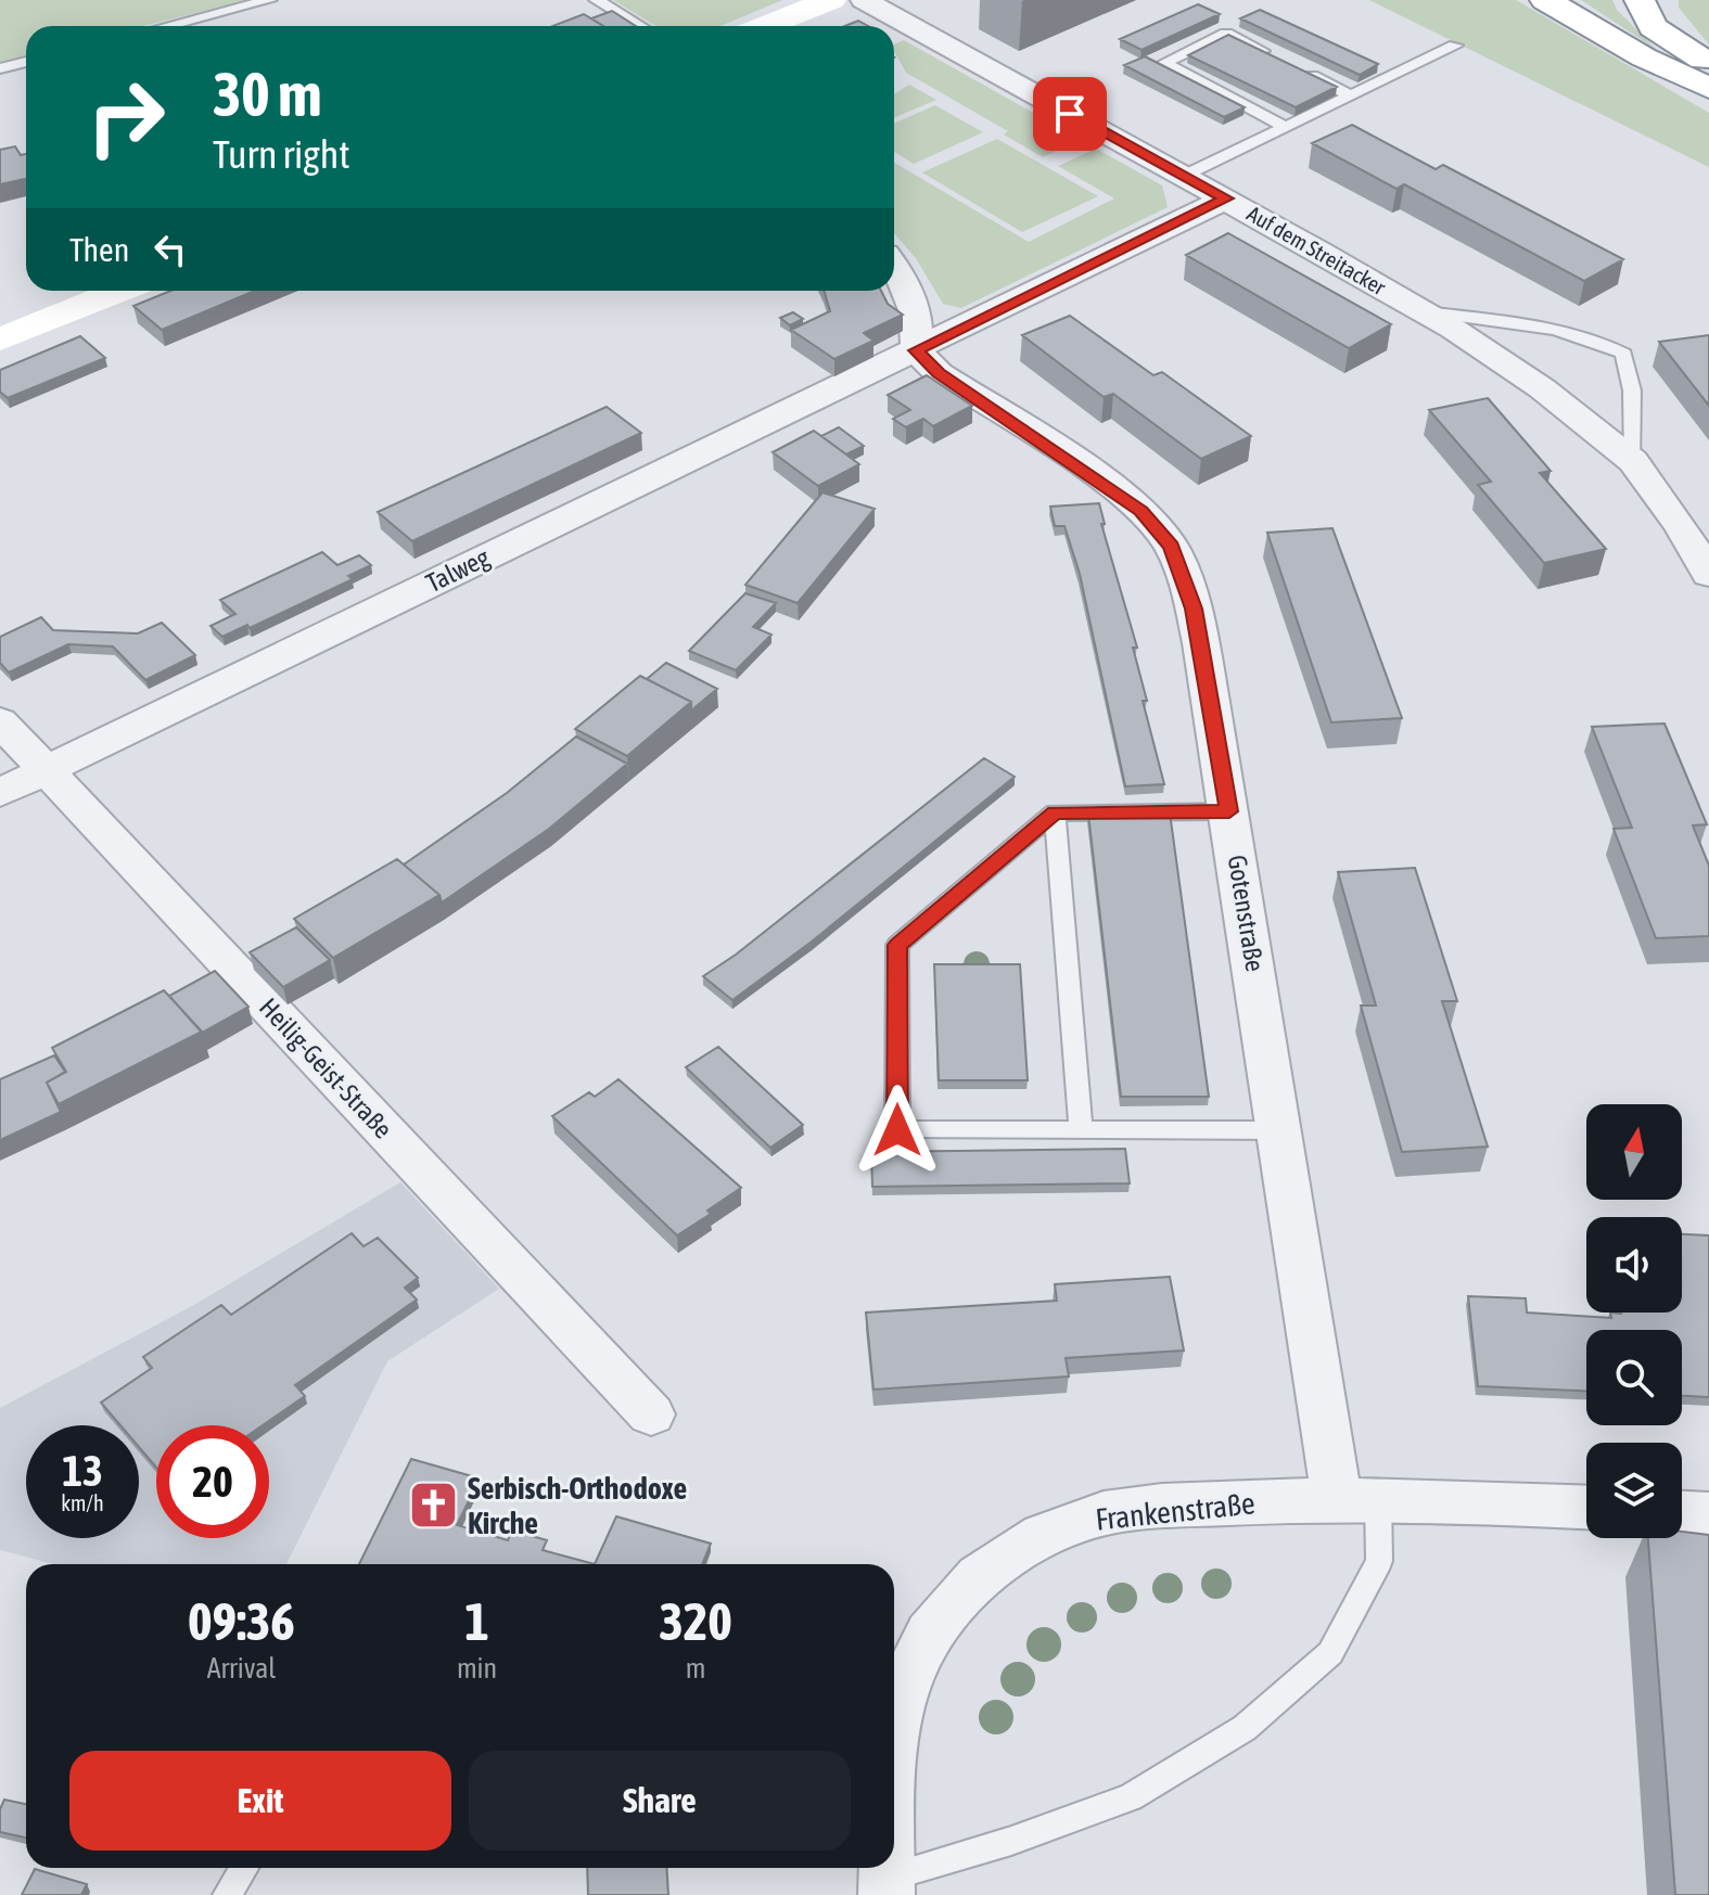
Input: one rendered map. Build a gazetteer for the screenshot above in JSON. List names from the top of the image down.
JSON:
{
  "streets": {
    "street": [
      "Auf dem Streitacker",
      "Talweg",
      "Gotenstraße",
      "Heilig-Geist-Straße",
      "Frankenstraße"
    ]
  },
  "crossings": [
    ["Auf dem Streitacker", "Talweg"],
    ["Talweg", "Gotenstraße"],
    ["Talweg", "Heilig-Geist-Straße"],
    ["Gotenstraße", "Frankenstraße"]
  ],
  "places": {
    "church": ["Serbisch-Orthodoxe Kirche"]
  },
  "north": "top",
  "page": {
    "turn": ["30 m", "Turn right"],
    "then": "Then",
    "speed": "13 km/h",
    "limit": "20",
    "eta": [
      "09:36",
      "Arrival",
      "1",
      "min",
      "320",
      "m"
    ],
    "buttons": ["Exit", "Share"]
  }
}
